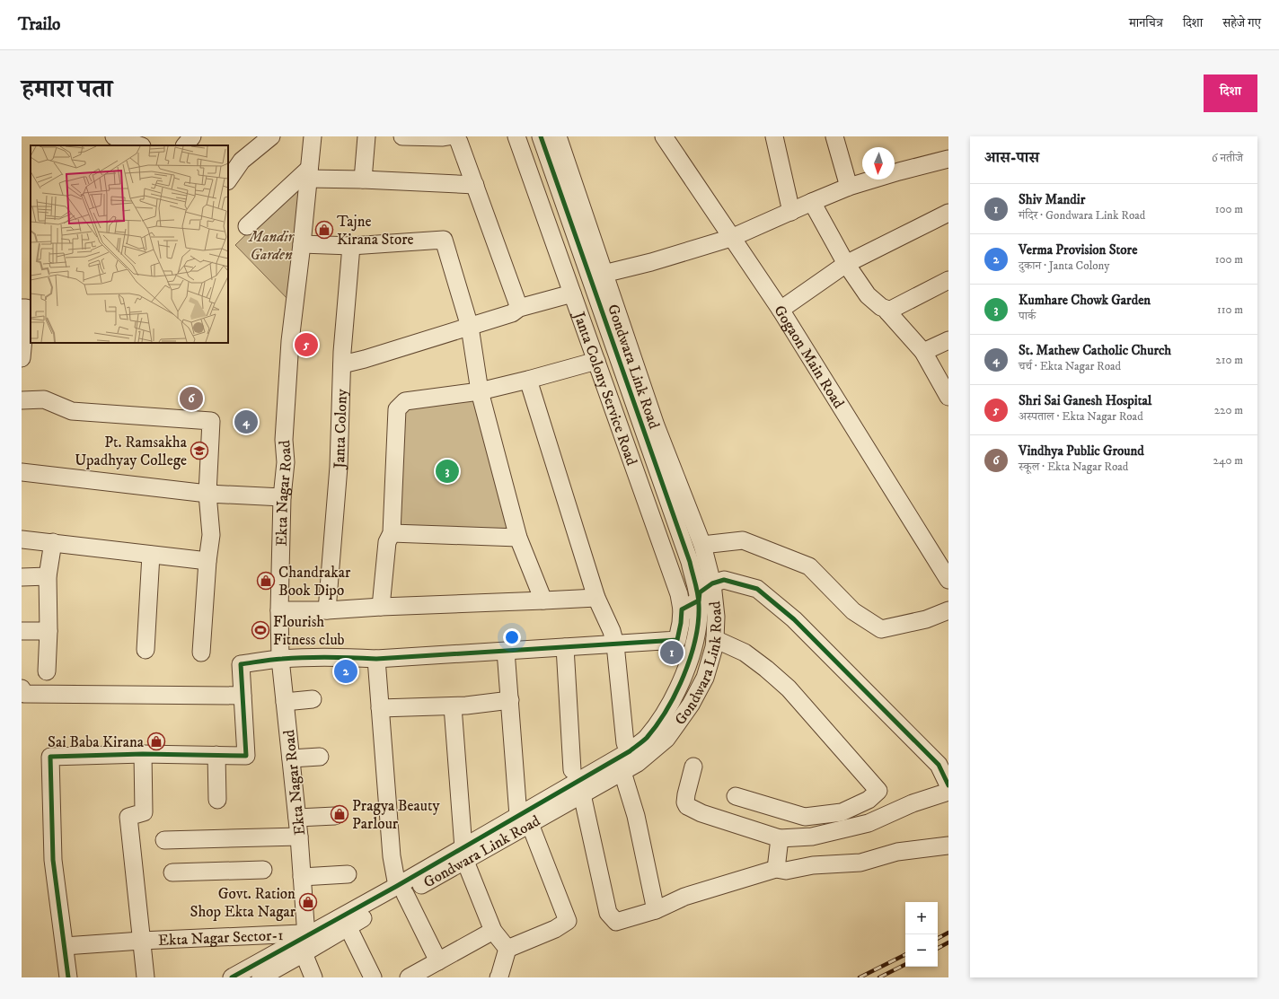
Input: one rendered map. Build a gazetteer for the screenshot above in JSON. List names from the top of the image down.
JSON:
{
  "streets": {
    "street": [
      "Gogaon Main Road",
      "Gondwara Link Road",
      "Janta Colony Service Road",
      "Janta Colony",
      "Ekta Nagar Road",
      "Ekta Nagar Sector-1"
    ]
  },
  "crossings": [
    ["Ekta Nagar Road", "Ekta Nagar Sector-1"]
  ],
  "parks": ["Mandir Garden"],
  "places": {
    "shop": [
      "Tajne Kirana Store",
      "Chandrakar Book Dipo",
      "Sai Baba Kirana",
      "Pragya Beauty Parlour",
      "Govt. Ration Shop Ekta Nagar"
    ],
    "school or university": ["Pt. Ramsakha Upadhyay College"],
    "sports": ["Flourish Fitness club"]
  },
  "north": "bottom",
  "page": {
    "header": "Trailo",
    "nav": ["मानचित्र", "दिशा", "सहेजे गए"],
    "title": "हमारा पता",
    "buttons": "दिशा",
    "heading": ["आस-पास", "6 नतीजे"],
    "list": [
      {
        "mark": "1",
        "name": "Shiv Mandir",
        "note": "मंदिर · Gondwara Link Road",
        "value": "100 m"
      },
      {
        "mark": "2",
        "name": "Verma Provision Store",
        "note": "दुकान · Janta Colony",
        "value": "100 m"
      },
      {
        "mark": "3",
        "name": "Kumhare Chowk Garden",
        "note": "पार्क",
        "value": "110 m"
      },
      {
        "mark": "4",
        "name": "St. Mathew Catholic Church",
        "note": "चर्च · Ekta Nagar Road",
        "value": "210 m"
      },
      {
        "mark": "5",
        "name": "Shri Sai Ganesh Hospital",
        "note": "अस्पताल · Ekta Nagar Road",
        "value": "220 m"
      },
      {
        "mark": "6",
        "name": "Vindhya Public Ground",
        "note": "स्कूल · Ekta Nagar Road",
        "value": "240 m"
      }
    ],
    "pins": [
      "5",
      "6",
      "4",
      "3",
      "1",
      "2"
    ],
    "map_buttons": ["+", "−"]
  }
}
